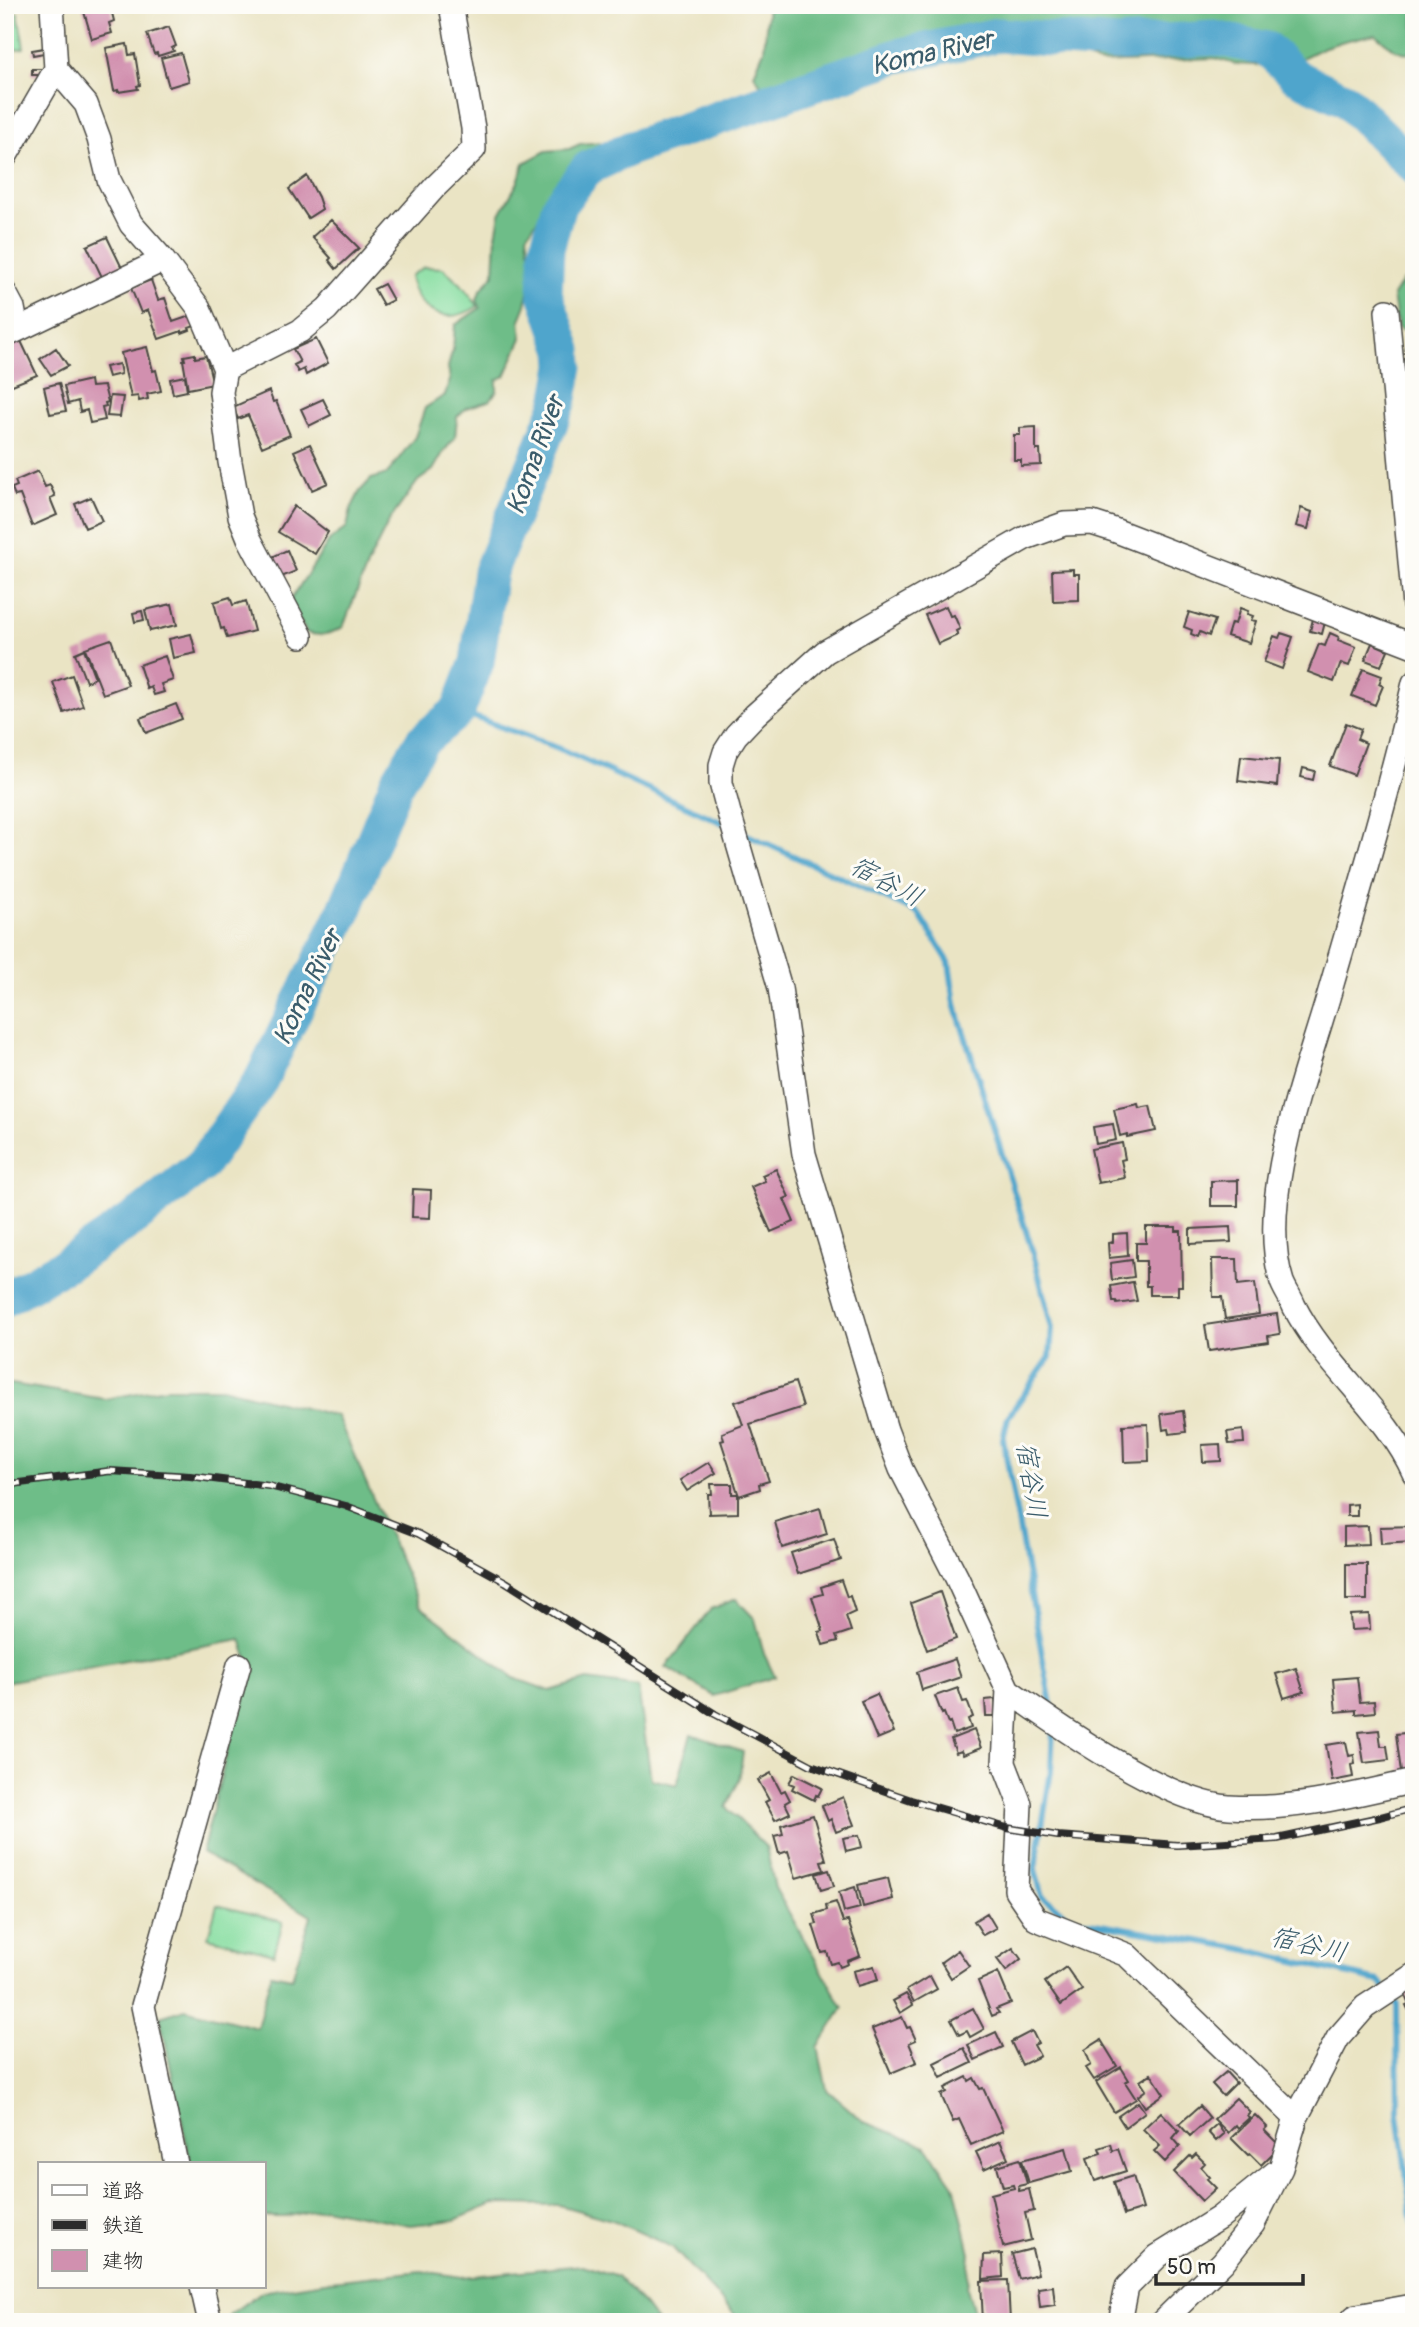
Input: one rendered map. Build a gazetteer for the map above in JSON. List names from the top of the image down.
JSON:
{
  "water": ["Koma River", "宿谷川"],
  "legend": ["道路", "鉄道", "建物"],
  "scale_bar": "50 m"
}
